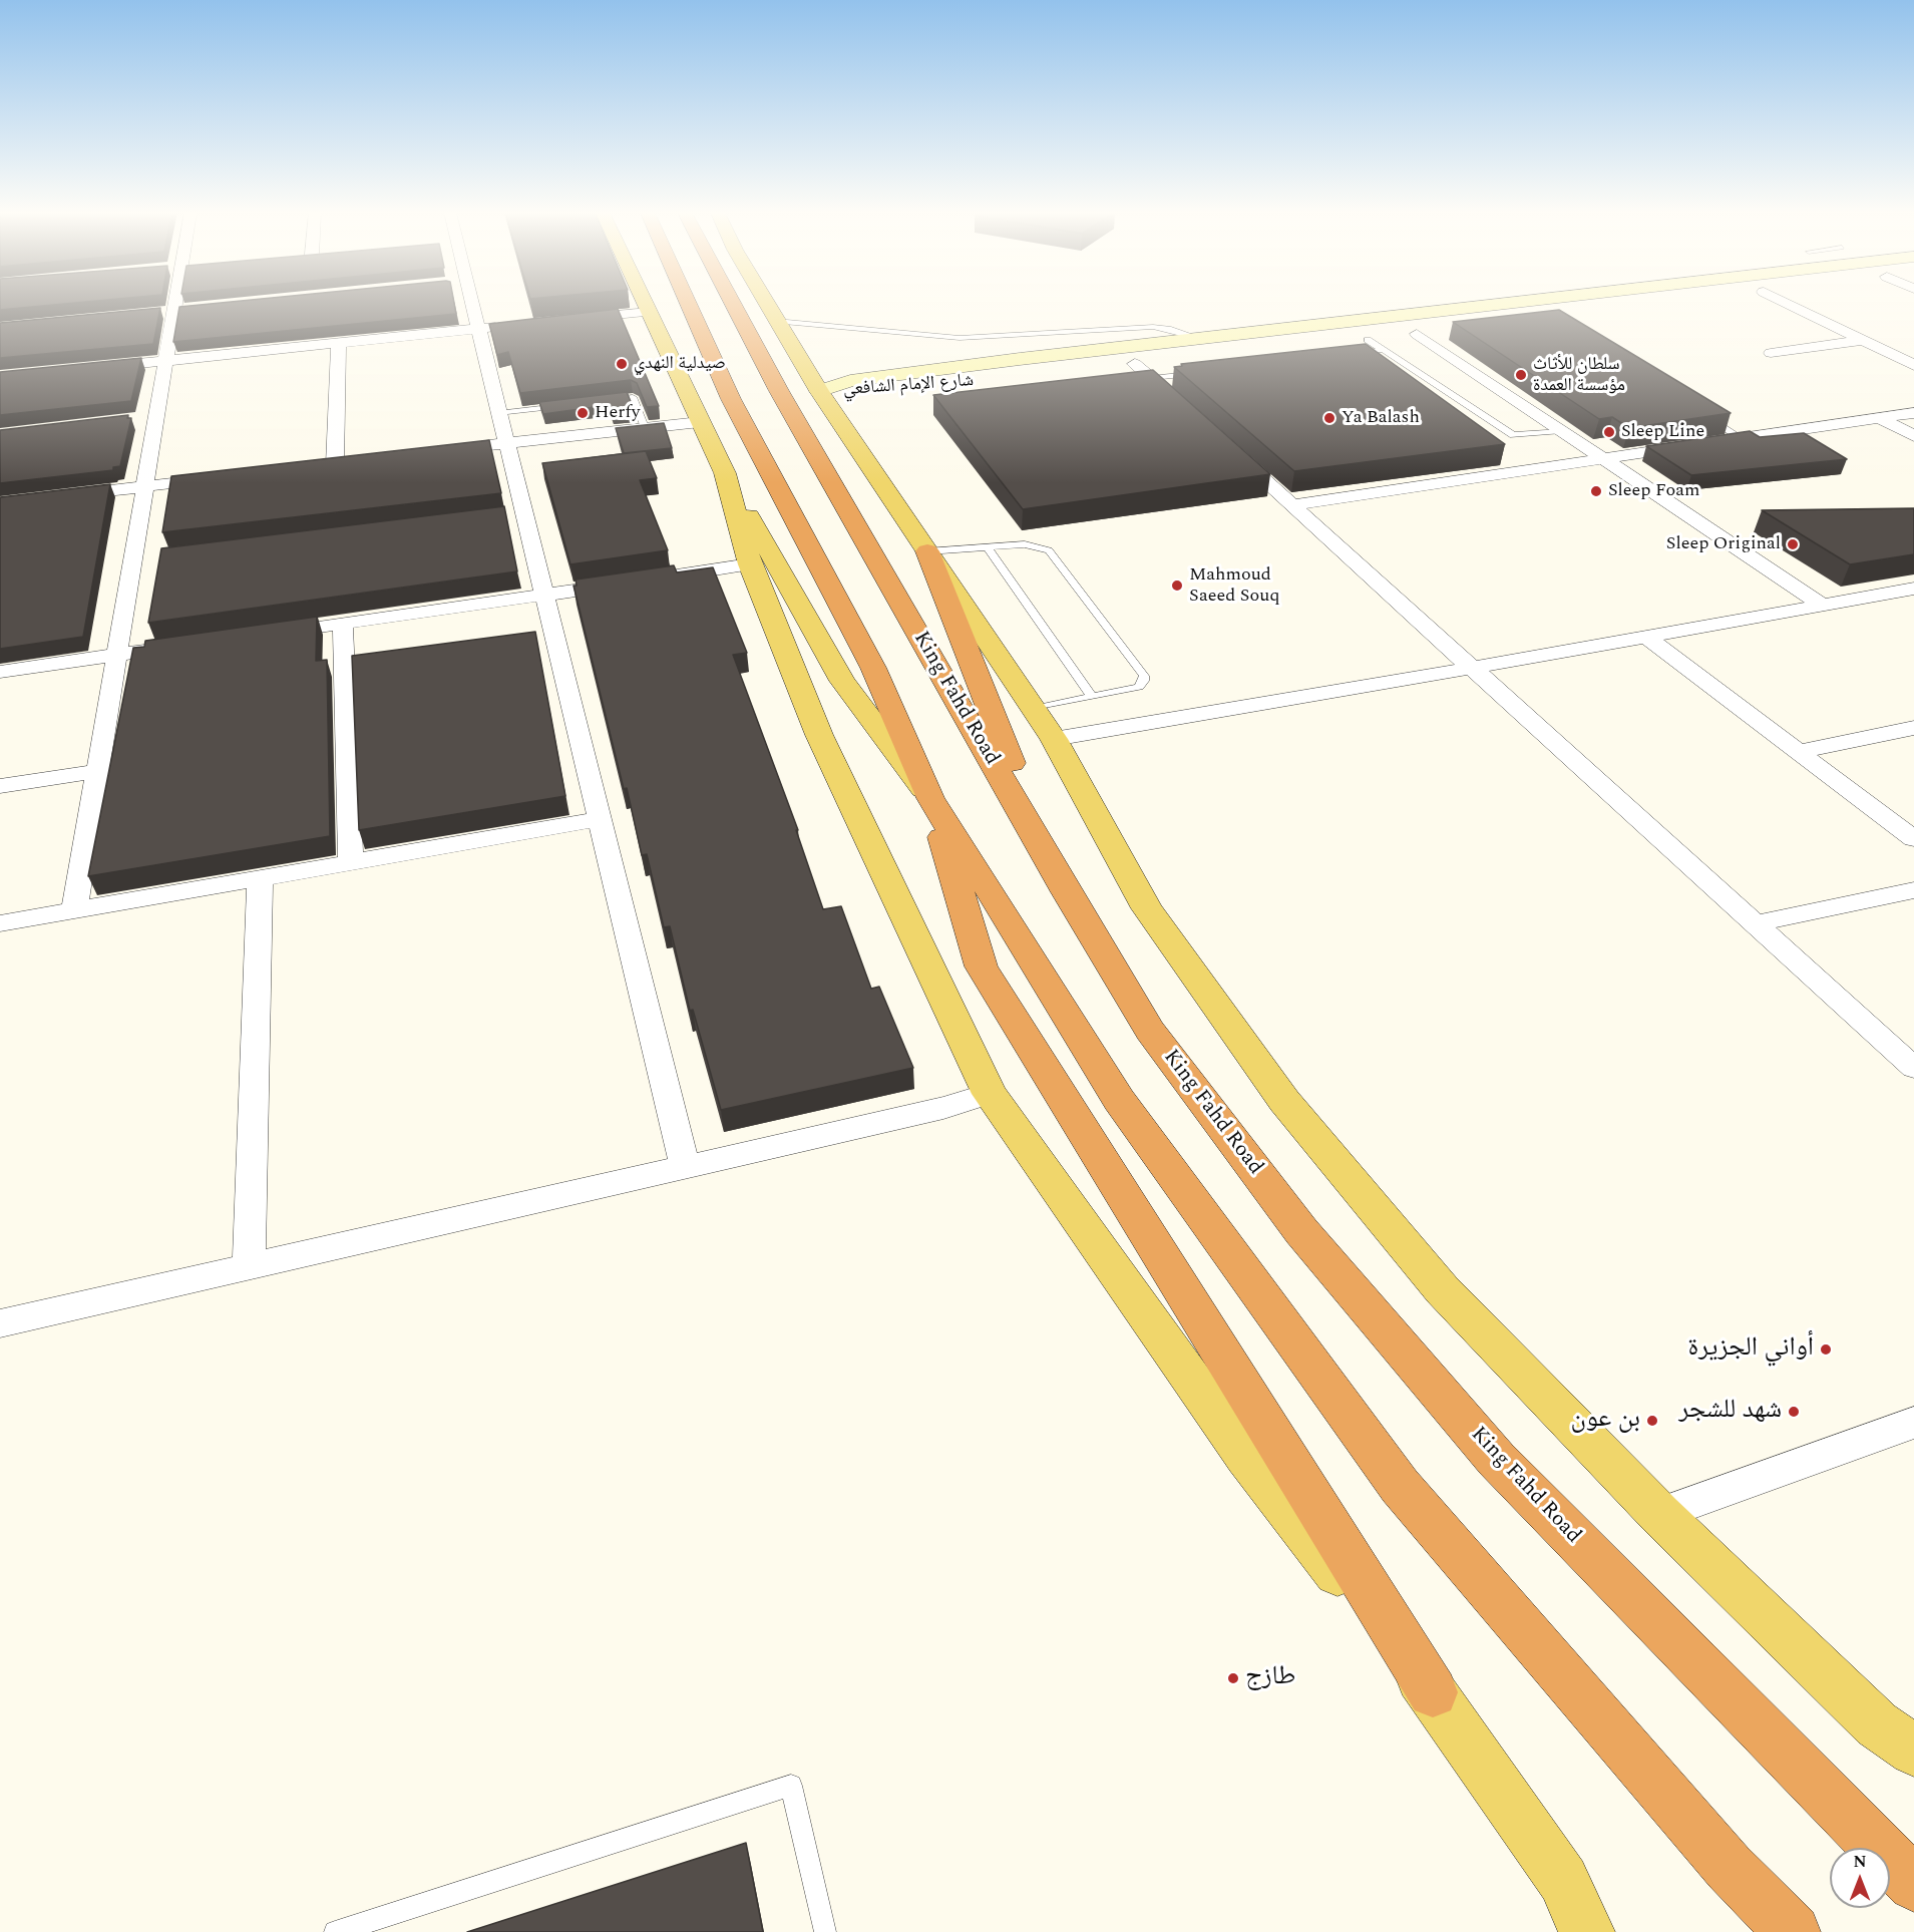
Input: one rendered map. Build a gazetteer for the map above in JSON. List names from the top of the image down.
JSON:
{
  "streets": {
    "highway": ["King Fahd Road"],
    "main road": ["شارع الإمام الشافعي"]
  },
  "places": [
    "صيدلية النهدي",
    "سلطان للأثاث مؤسسة العمدة",
    "Herfy",
    "Ya Balash",
    "Sleep Line",
    "Sleep Foam",
    "Sleep Original",
    "Mahmoud Saeed Souq",
    "أواني الجزيرة",
    "شهد للشجر",
    "بن عون",
    "طازج"
  ],
  "north": "top"
}
